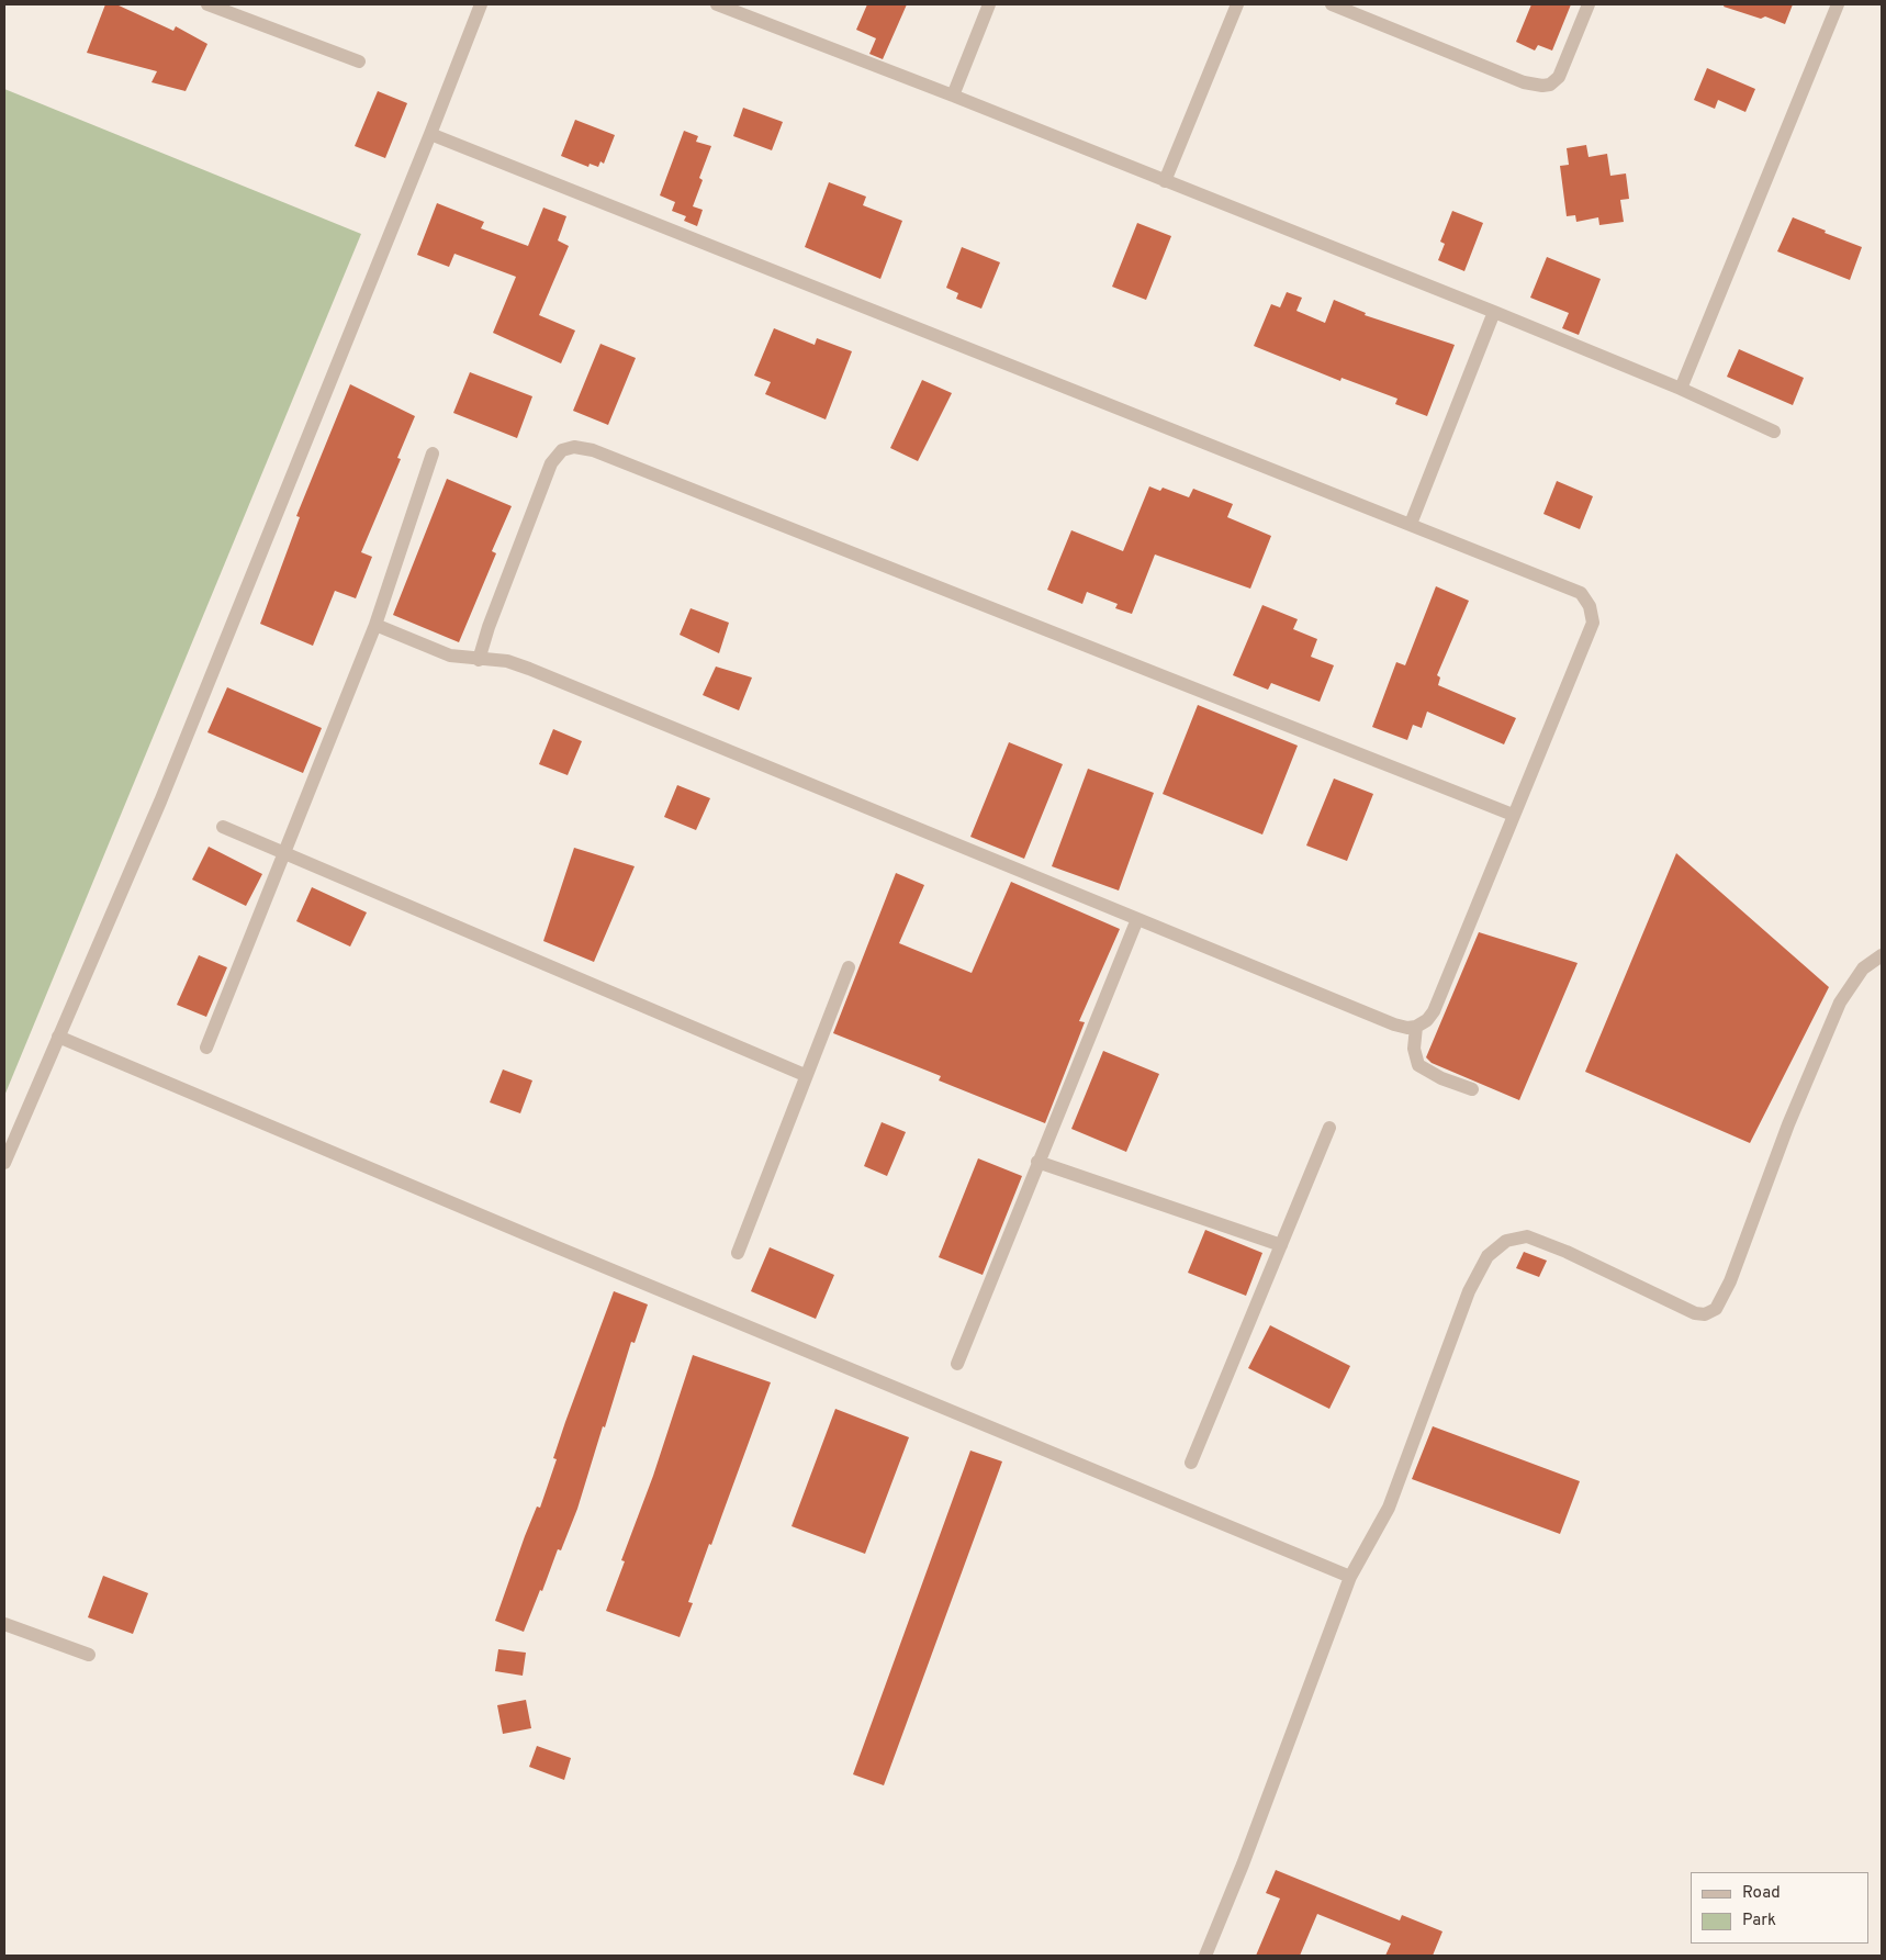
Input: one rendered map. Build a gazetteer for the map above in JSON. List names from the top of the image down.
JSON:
{
  "legend": ["Road", "Park"]
}
